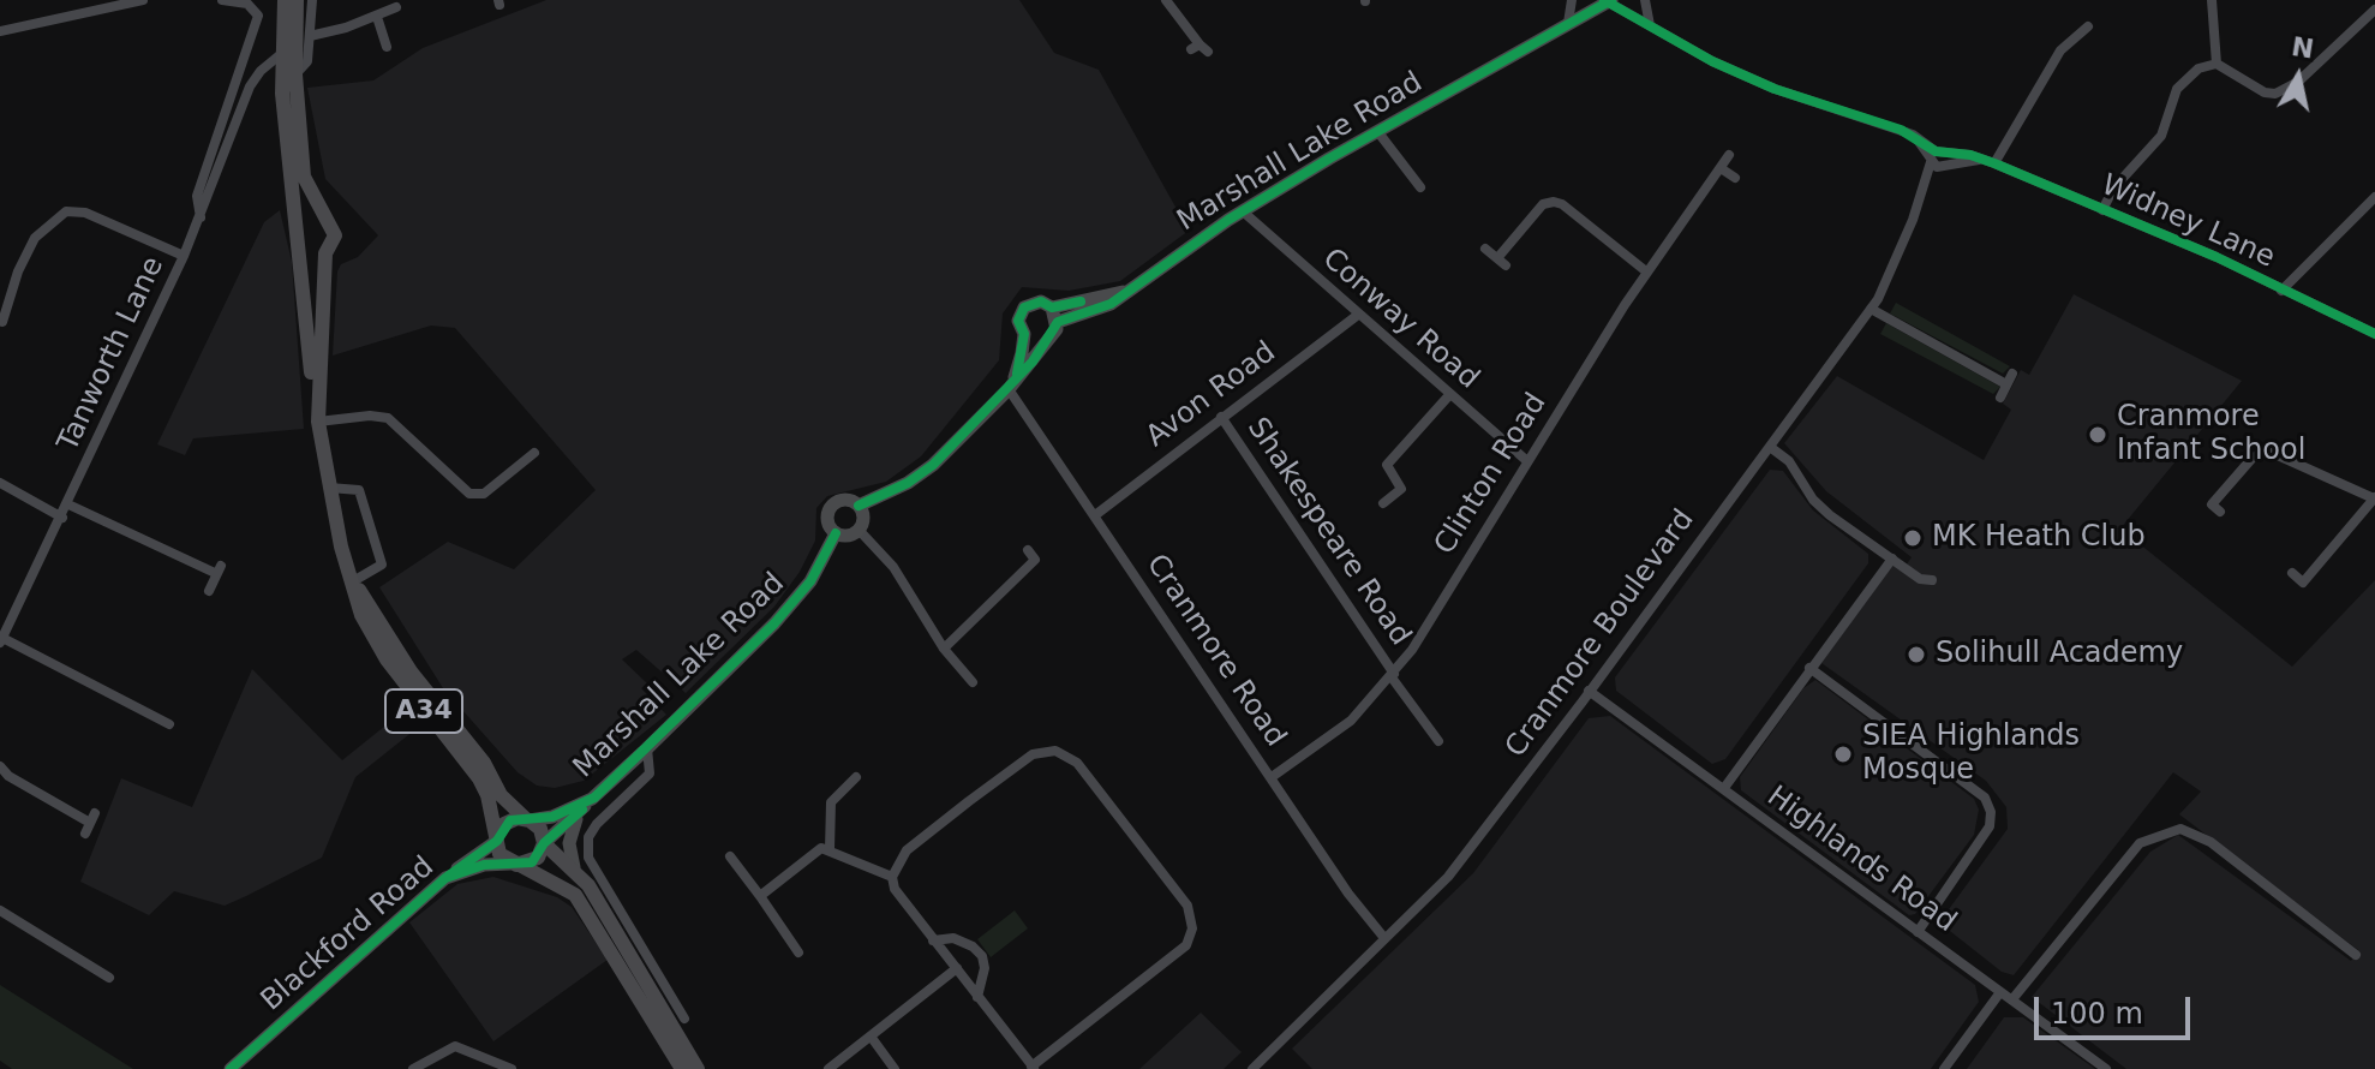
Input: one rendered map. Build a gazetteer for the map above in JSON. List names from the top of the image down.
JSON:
{
  "streets": {
    "highway": ["A34"],
    "main road": ["Marshall Lake Road", "Blackford Road"],
    "street": [
      "Widney Lane",
      "Conway Road",
      "Tanworth Lane",
      "Avon Road",
      "Clinton Road",
      "Shakespeare Road",
      "Cranmore Boulevard",
      "Cranmore Road",
      "Highlands Road"
    ]
  },
  "crossings": [
    ["Marshall Lake Road", "Widney Lane"],
    ["Marshall Lake Road", "Conway Road"],
    ["Marshall Lake Road", "Cranmore Road"],
    ["Marshall Lake Road", "A34"],
    ["Marshall Lake Road", "Blackford Road"],
    ["Widney Lane", "Cranmore Boulevard"],
    ["Conway Road", "Avon Road"],
    ["Conway Road", "Clinton Road"],
    ["Tanworth Lane", "A34"],
    ["Avon Road", "Shakespeare Road"],
    ["Avon Road", "Cranmore Road"],
    ["Clinton Road", "Shakespeare Road"],
    ["Clinton Road", "Cranmore Road"],
    ["Cranmore Boulevard", "Cranmore Road"],
    ["Cranmore Boulevard", "Highlands Road"],
    ["A34", "Blackford Road"]
  ],
  "places": [
    "Cranmore Infant School",
    "MK Heath Club",
    "Solihull Academy",
    "SIEA Highlands Mosque"
  ],
  "scale_bar": "100 m",
  "north": "top"
}
